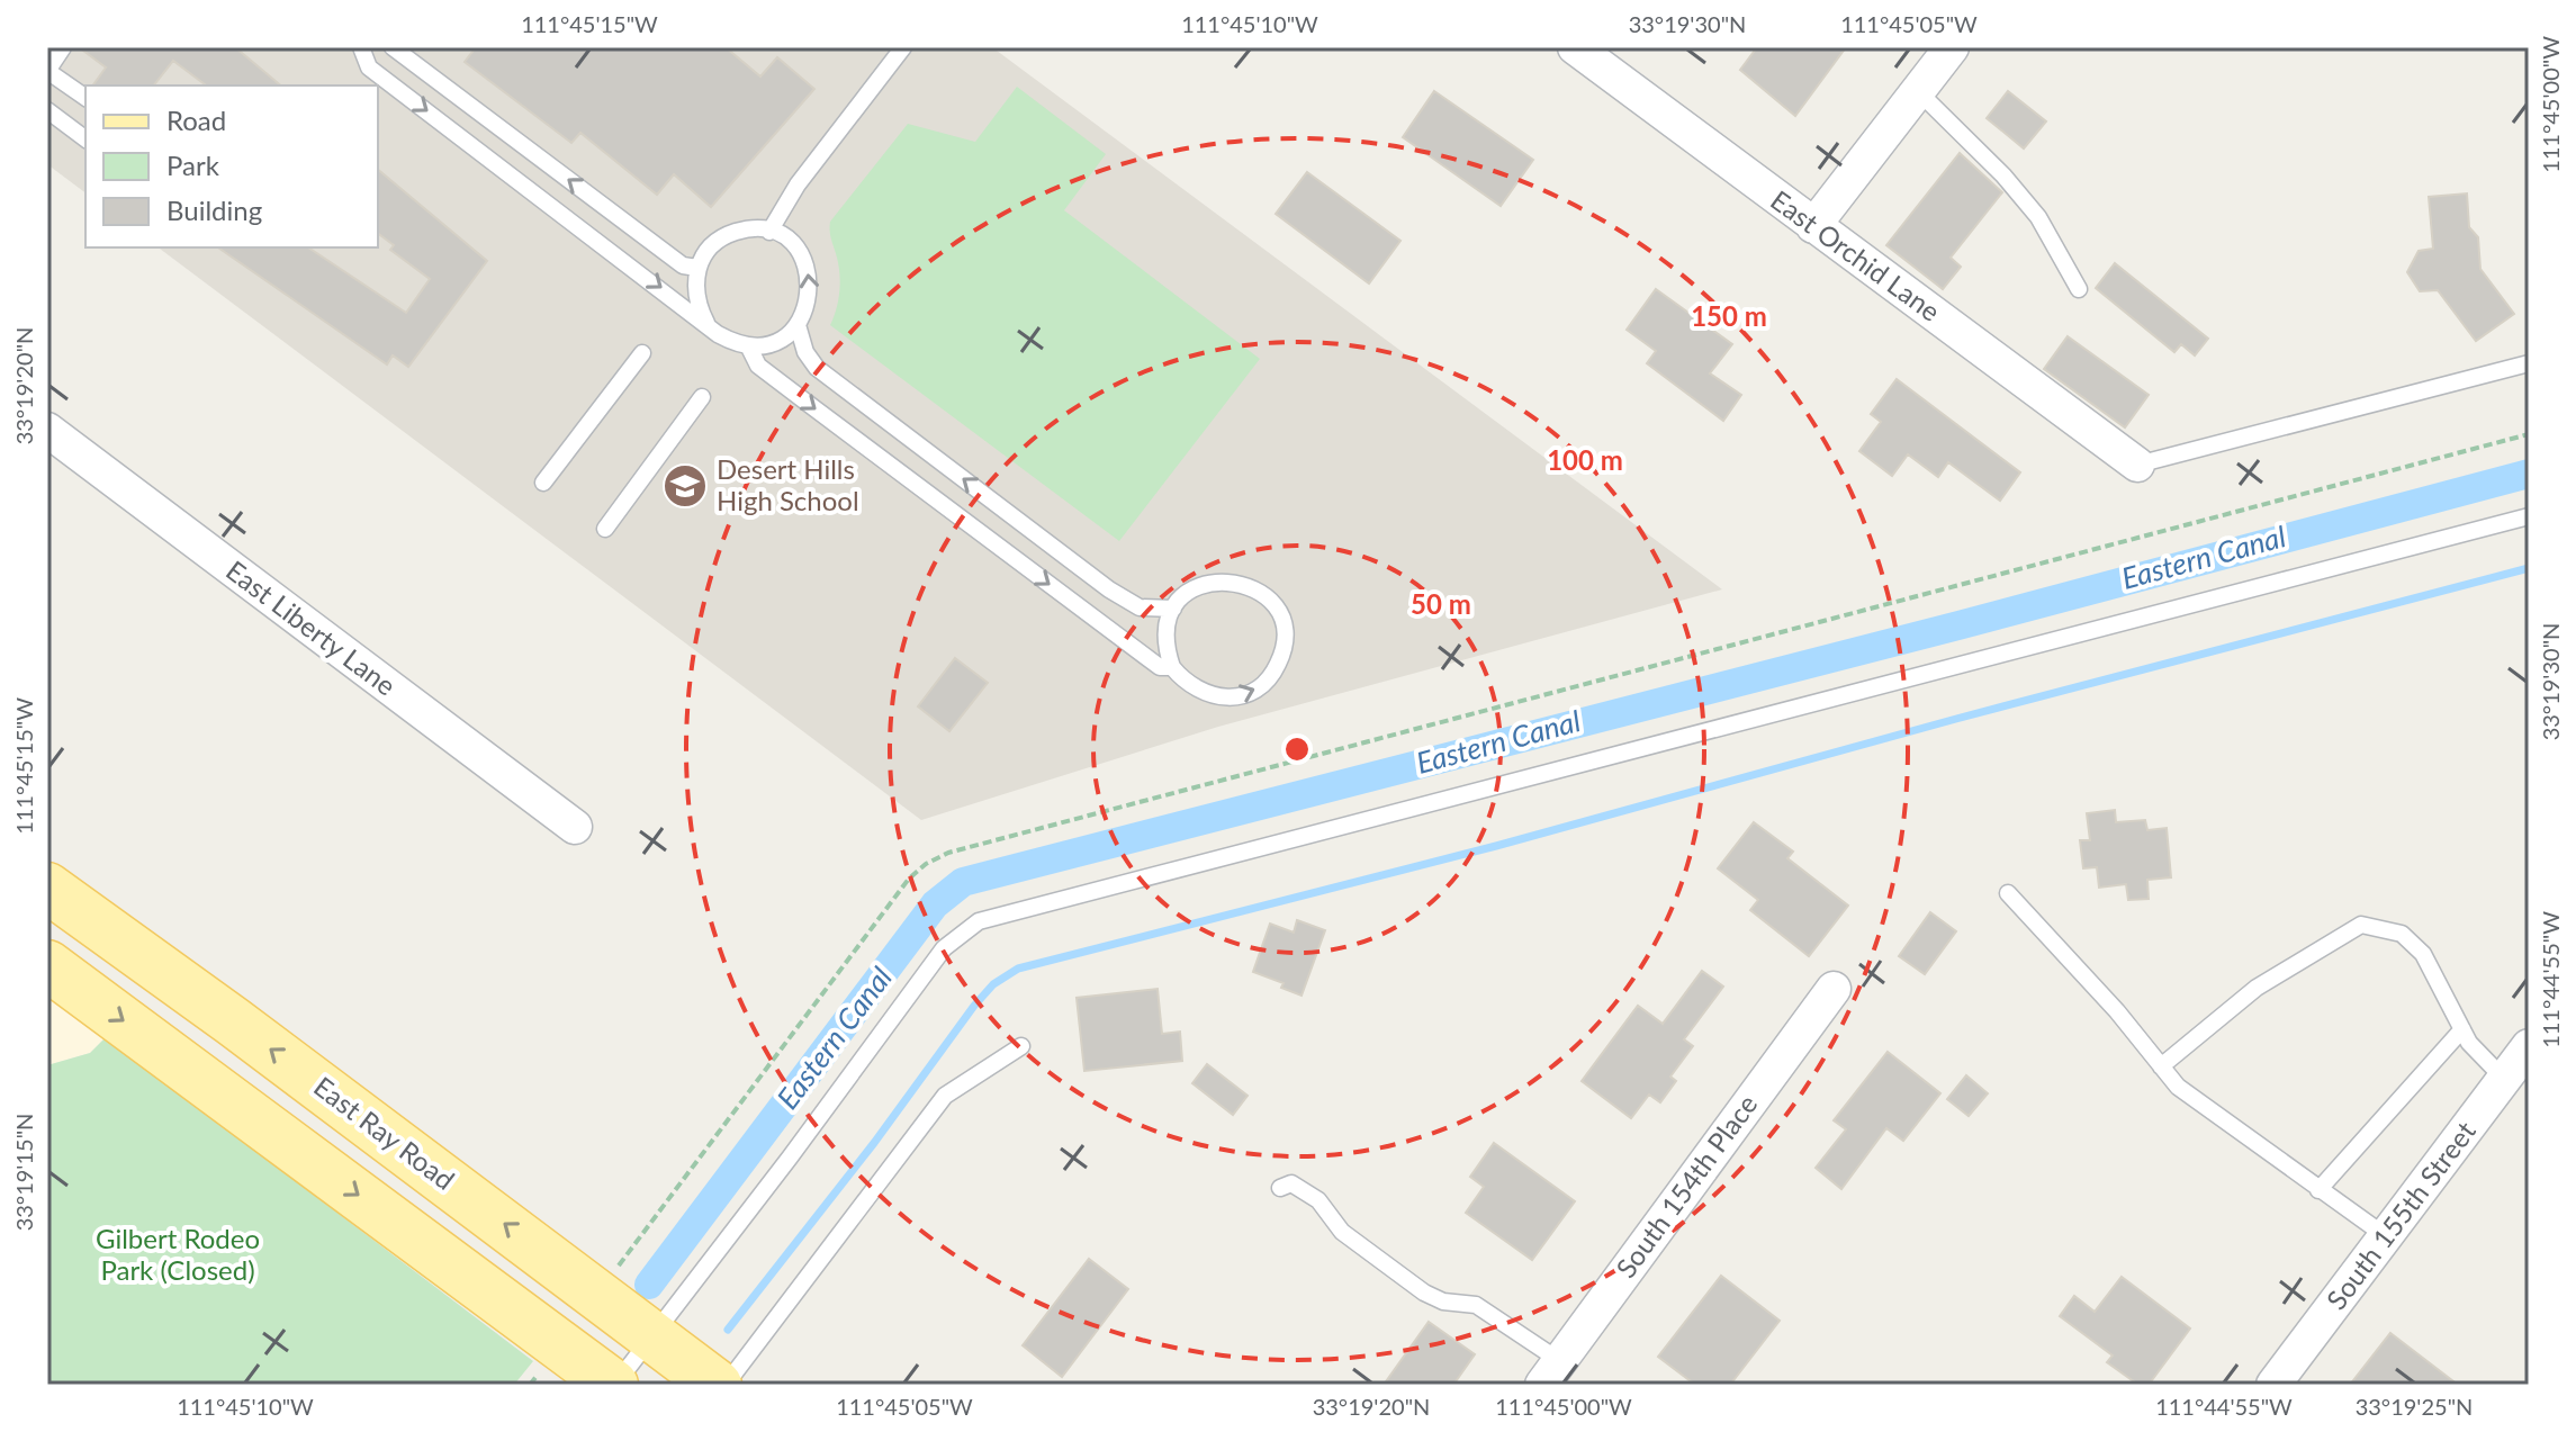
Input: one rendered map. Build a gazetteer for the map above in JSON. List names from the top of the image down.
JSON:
{
  "streets": {
    "main road": ["East Ray Road"],
    "street": [
      "East Orchid Lane",
      "East Liberty Lane",
      "South 154th Place",
      "South 155th Street"
    ]
  },
  "water": ["Eastern Canal"],
  "parks": ["Gilbert Rodeo Park (Closed)"],
  "places": {
    "school or university": ["Desert Hills High School"]
  },
  "legend": ["Road", "Park", "Building"],
  "coordinates": [
    "111°45'15\"W",
    "111°45'10\"W",
    "33°19'30\"N",
    "111°45'05\"W",
    "111°45'00\"W",
    "33°19'20\"N",
    "111°44'55\"W",
    "33°19'15\"N",
    "33°19'25\"N"
  ],
  "rings": ["150 m", "100 m", "50 m"]
}
